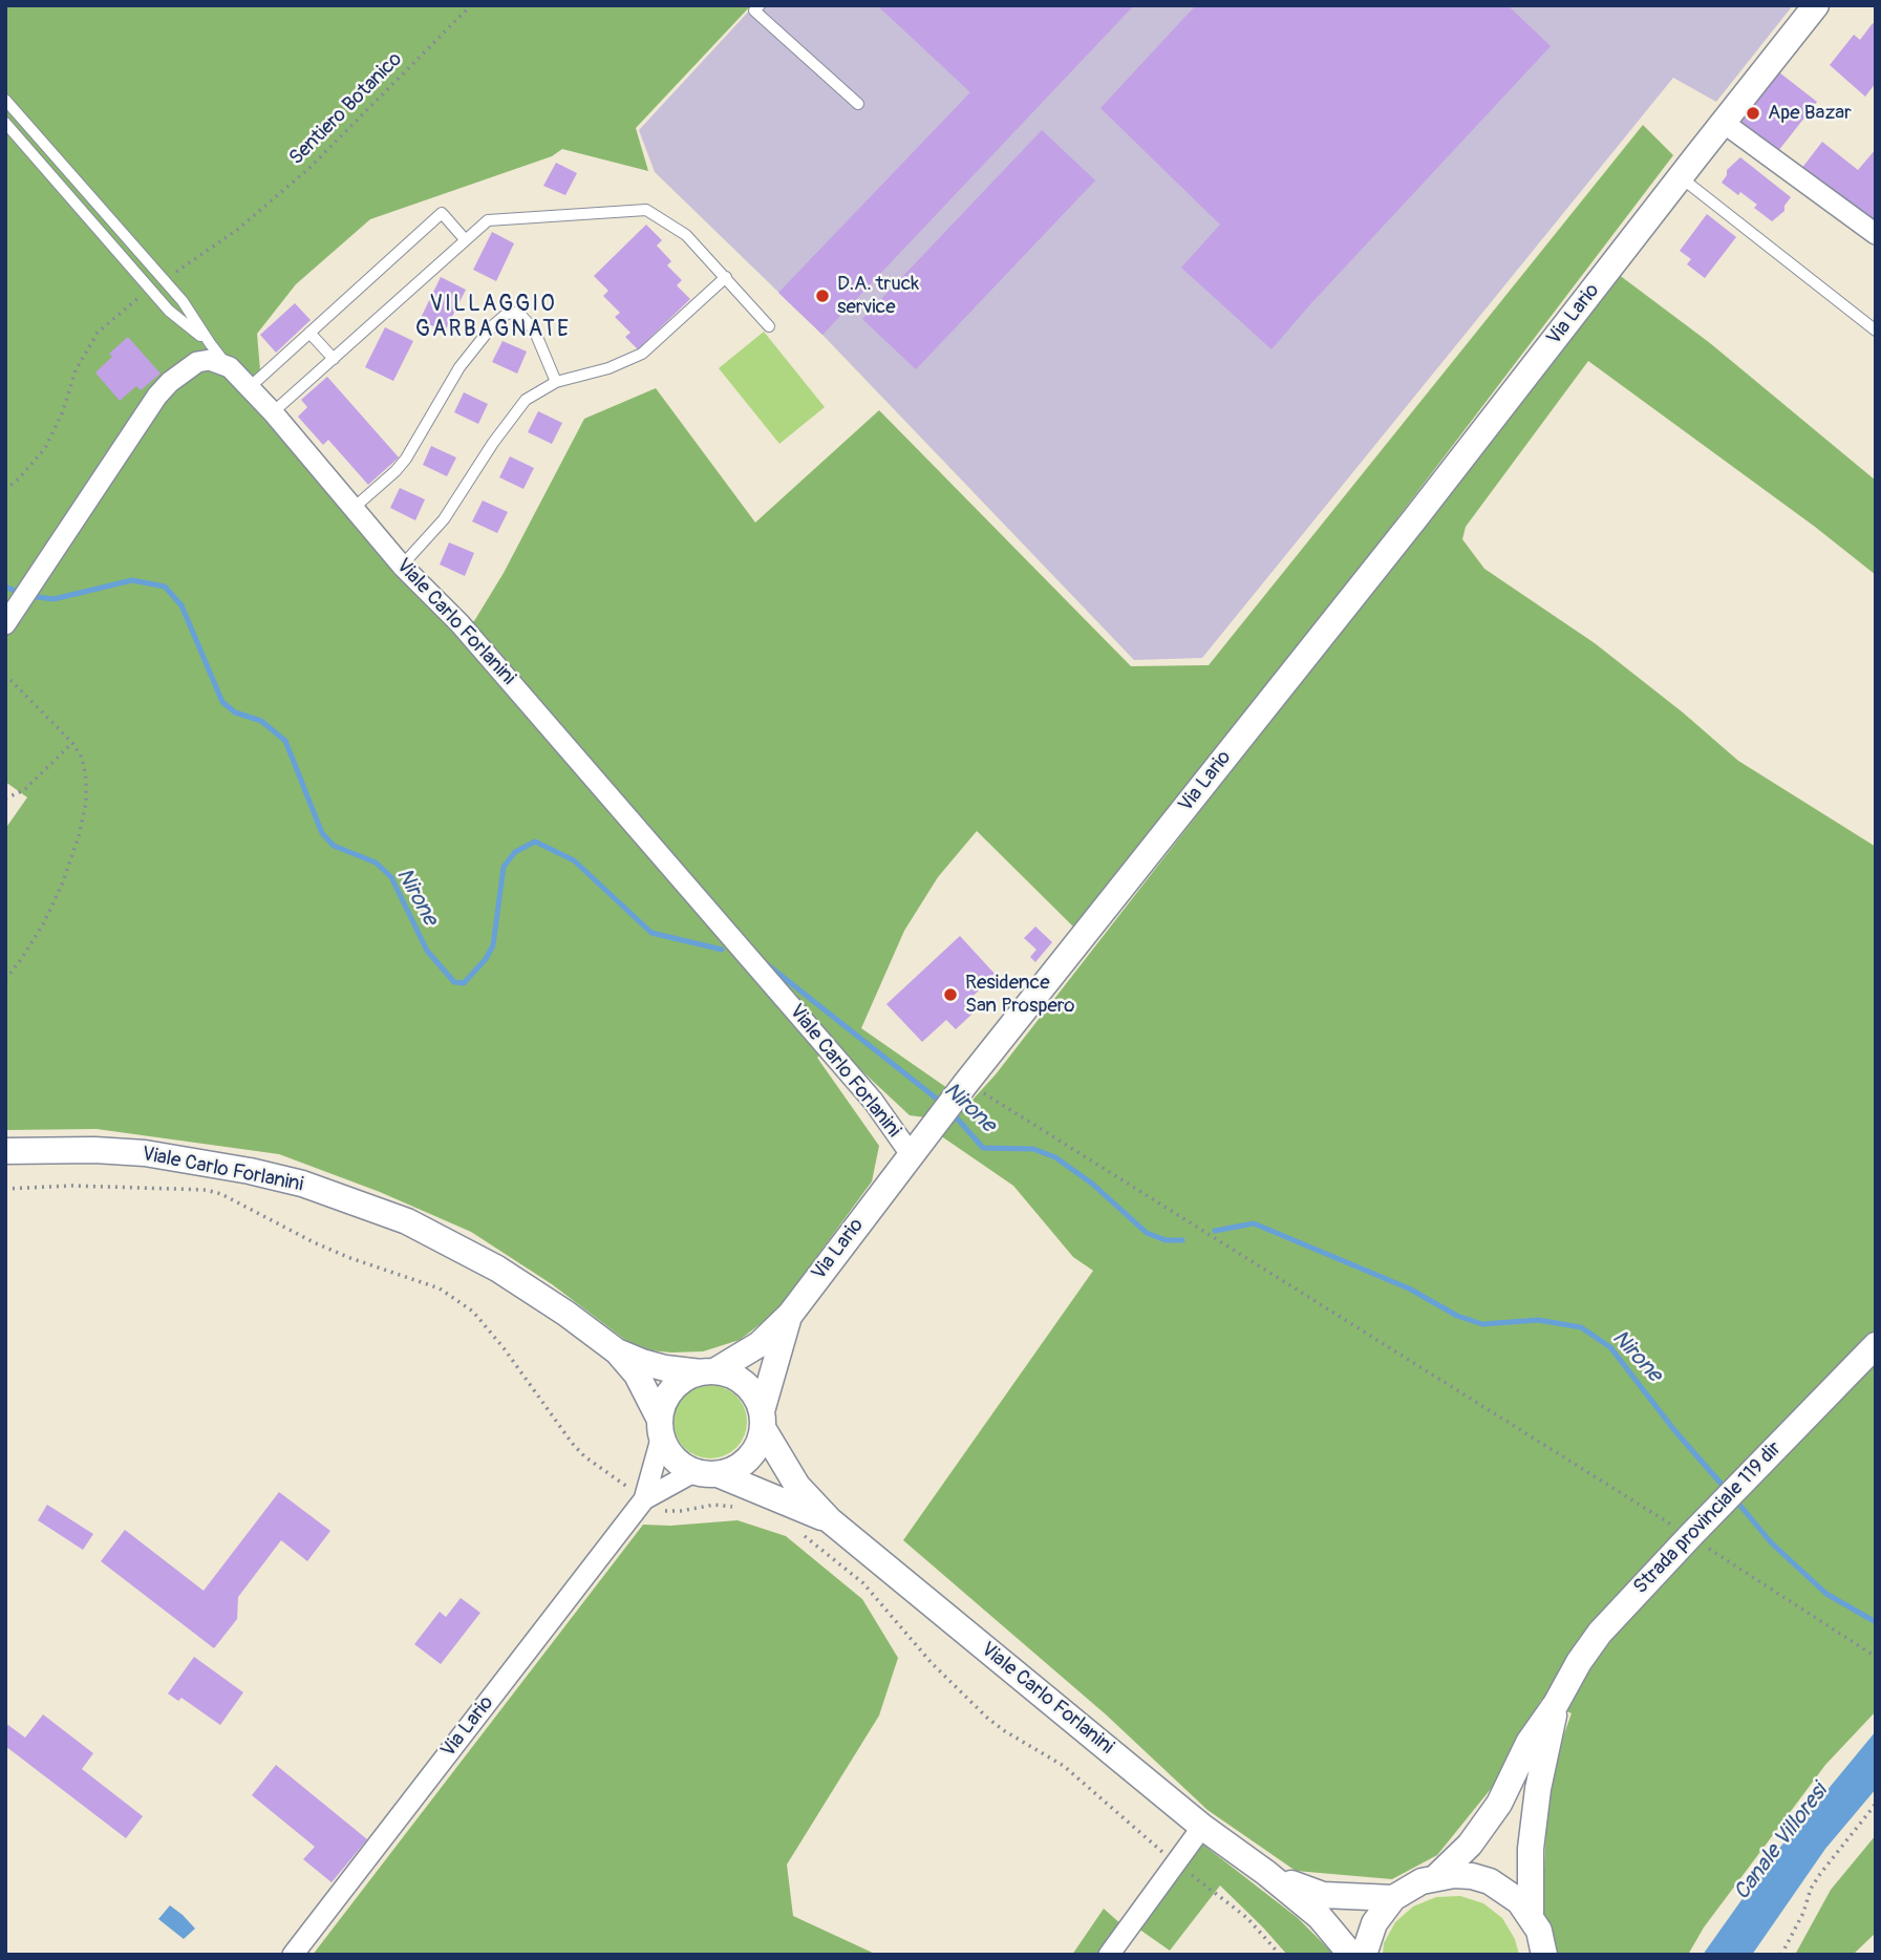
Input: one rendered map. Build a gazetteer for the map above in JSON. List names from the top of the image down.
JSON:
{
  "streets": {
    "street": ["Via Lario", "Viale Carlo Forlanini", "Strada provinciale 119 dir"],
    "path": ["Sentiero Botanico"]
  },
  "crossings": [
    ["Via Lario", "Viale Carlo Forlanini"]
  ],
  "districts": ["VILLAGGIO GARBAGNATE"],
  "water": ["Nirone", "Canale Villoresi"],
  "places": ["Ape Bazar", "D.A. truck service", "Residence San Prospero"]
}
